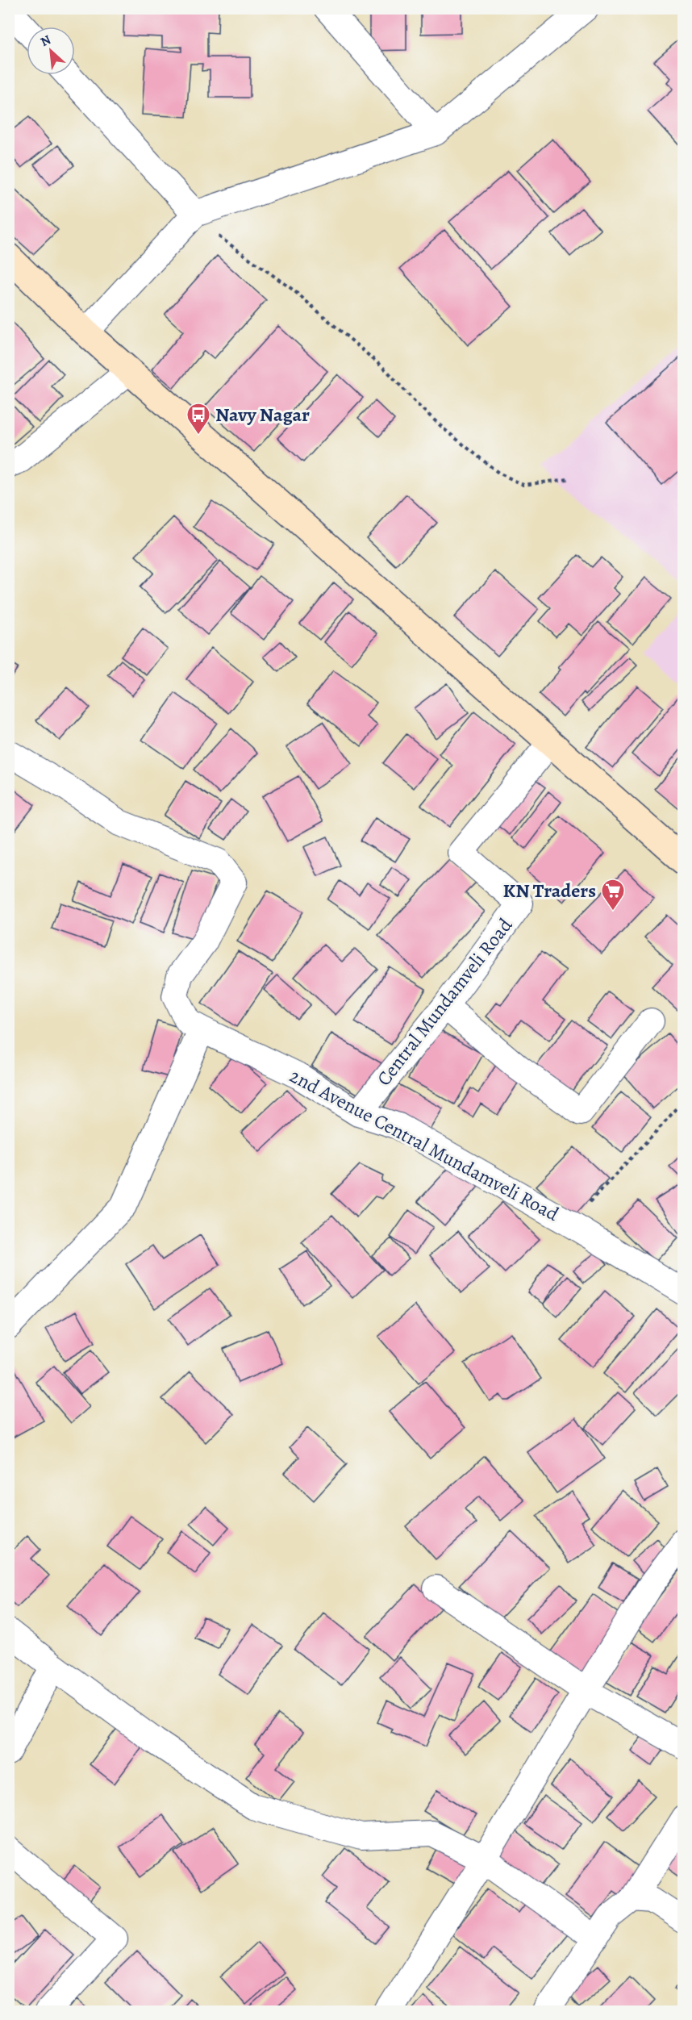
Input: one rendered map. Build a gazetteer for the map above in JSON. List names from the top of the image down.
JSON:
{
  "streets": {
    "street": ["Central Mundamveli Road", "2nd Avenue Central Mundamveli Road"]
  },
  "crossings": [
    ["Central Mundamveli Road", "2nd Avenue Central Mundamveli Road"]
  ],
  "places": {
    "bus stop": ["Navy Nagar"],
    "supermarket": ["KN Traders"]
  },
  "north": "top left"
}
